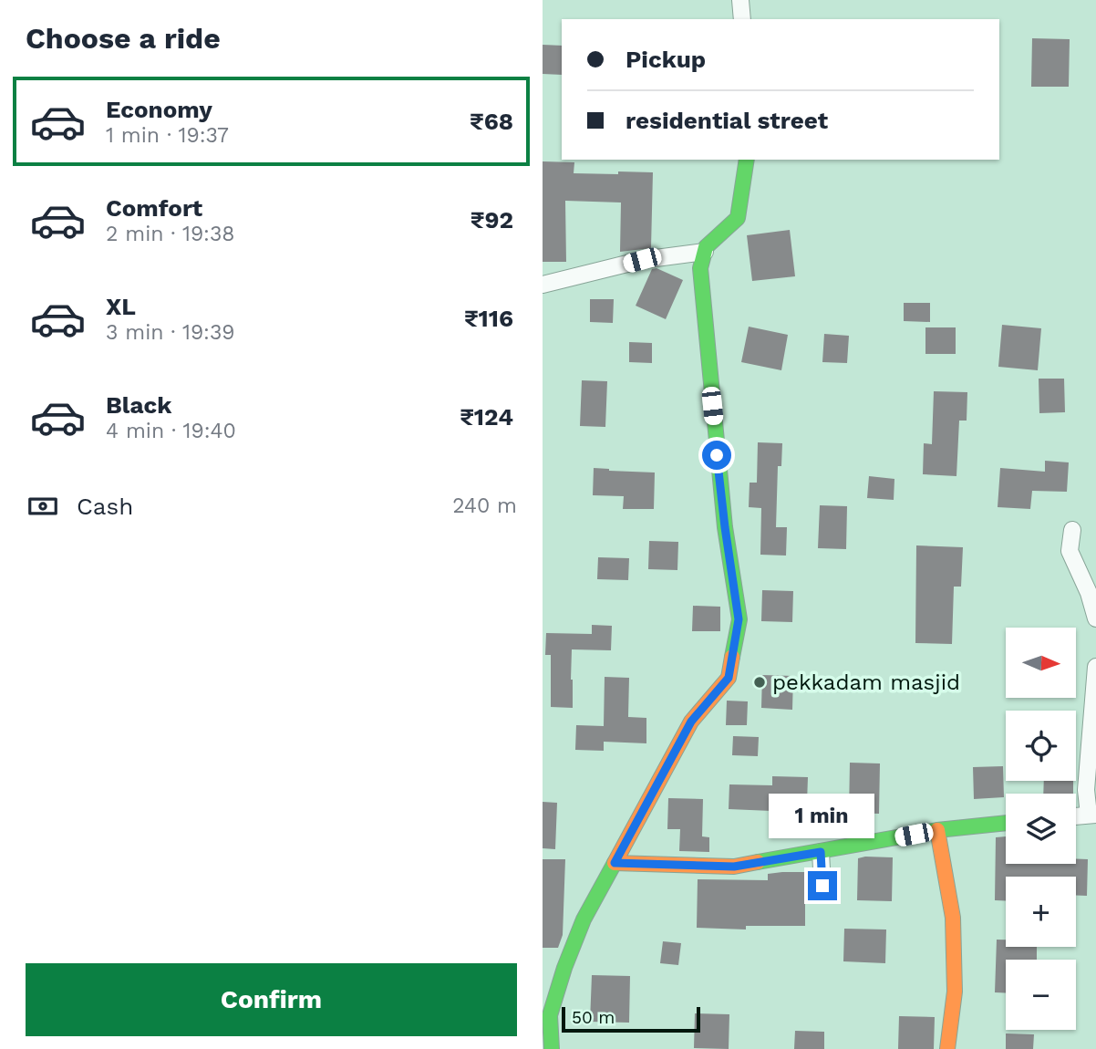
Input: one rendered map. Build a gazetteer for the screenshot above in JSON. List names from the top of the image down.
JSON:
{
  "places": ["pekkadam masjid"],
  "scale_bar": "50 m",
  "north": "right",
  "page": {
    "heading": "Choose a ride",
    "banner": ["Pickup", "residential street"],
    "list": [
      {
        "name": "Economy",
        "note": "1 min · 19:37",
        "value": "₹68"
      },
      {
        "name": "Comfort",
        "note": "2 min · 19:38",
        "value": "₹92"
      },
      {
        "name": "XL",
        "note": "3 min · 19:39",
        "value": "₹116"
      },
      {
        "name": "Black",
        "note": "4 min · 19:40",
        "value": "₹124"
      }
    ],
    "pay": ["Cash", "240 m"],
    "map_buttons": ["+", "−"],
    "bubble": "1 min",
    "buttons": "Confirm",
    "scale": "50 m"
  }
}
